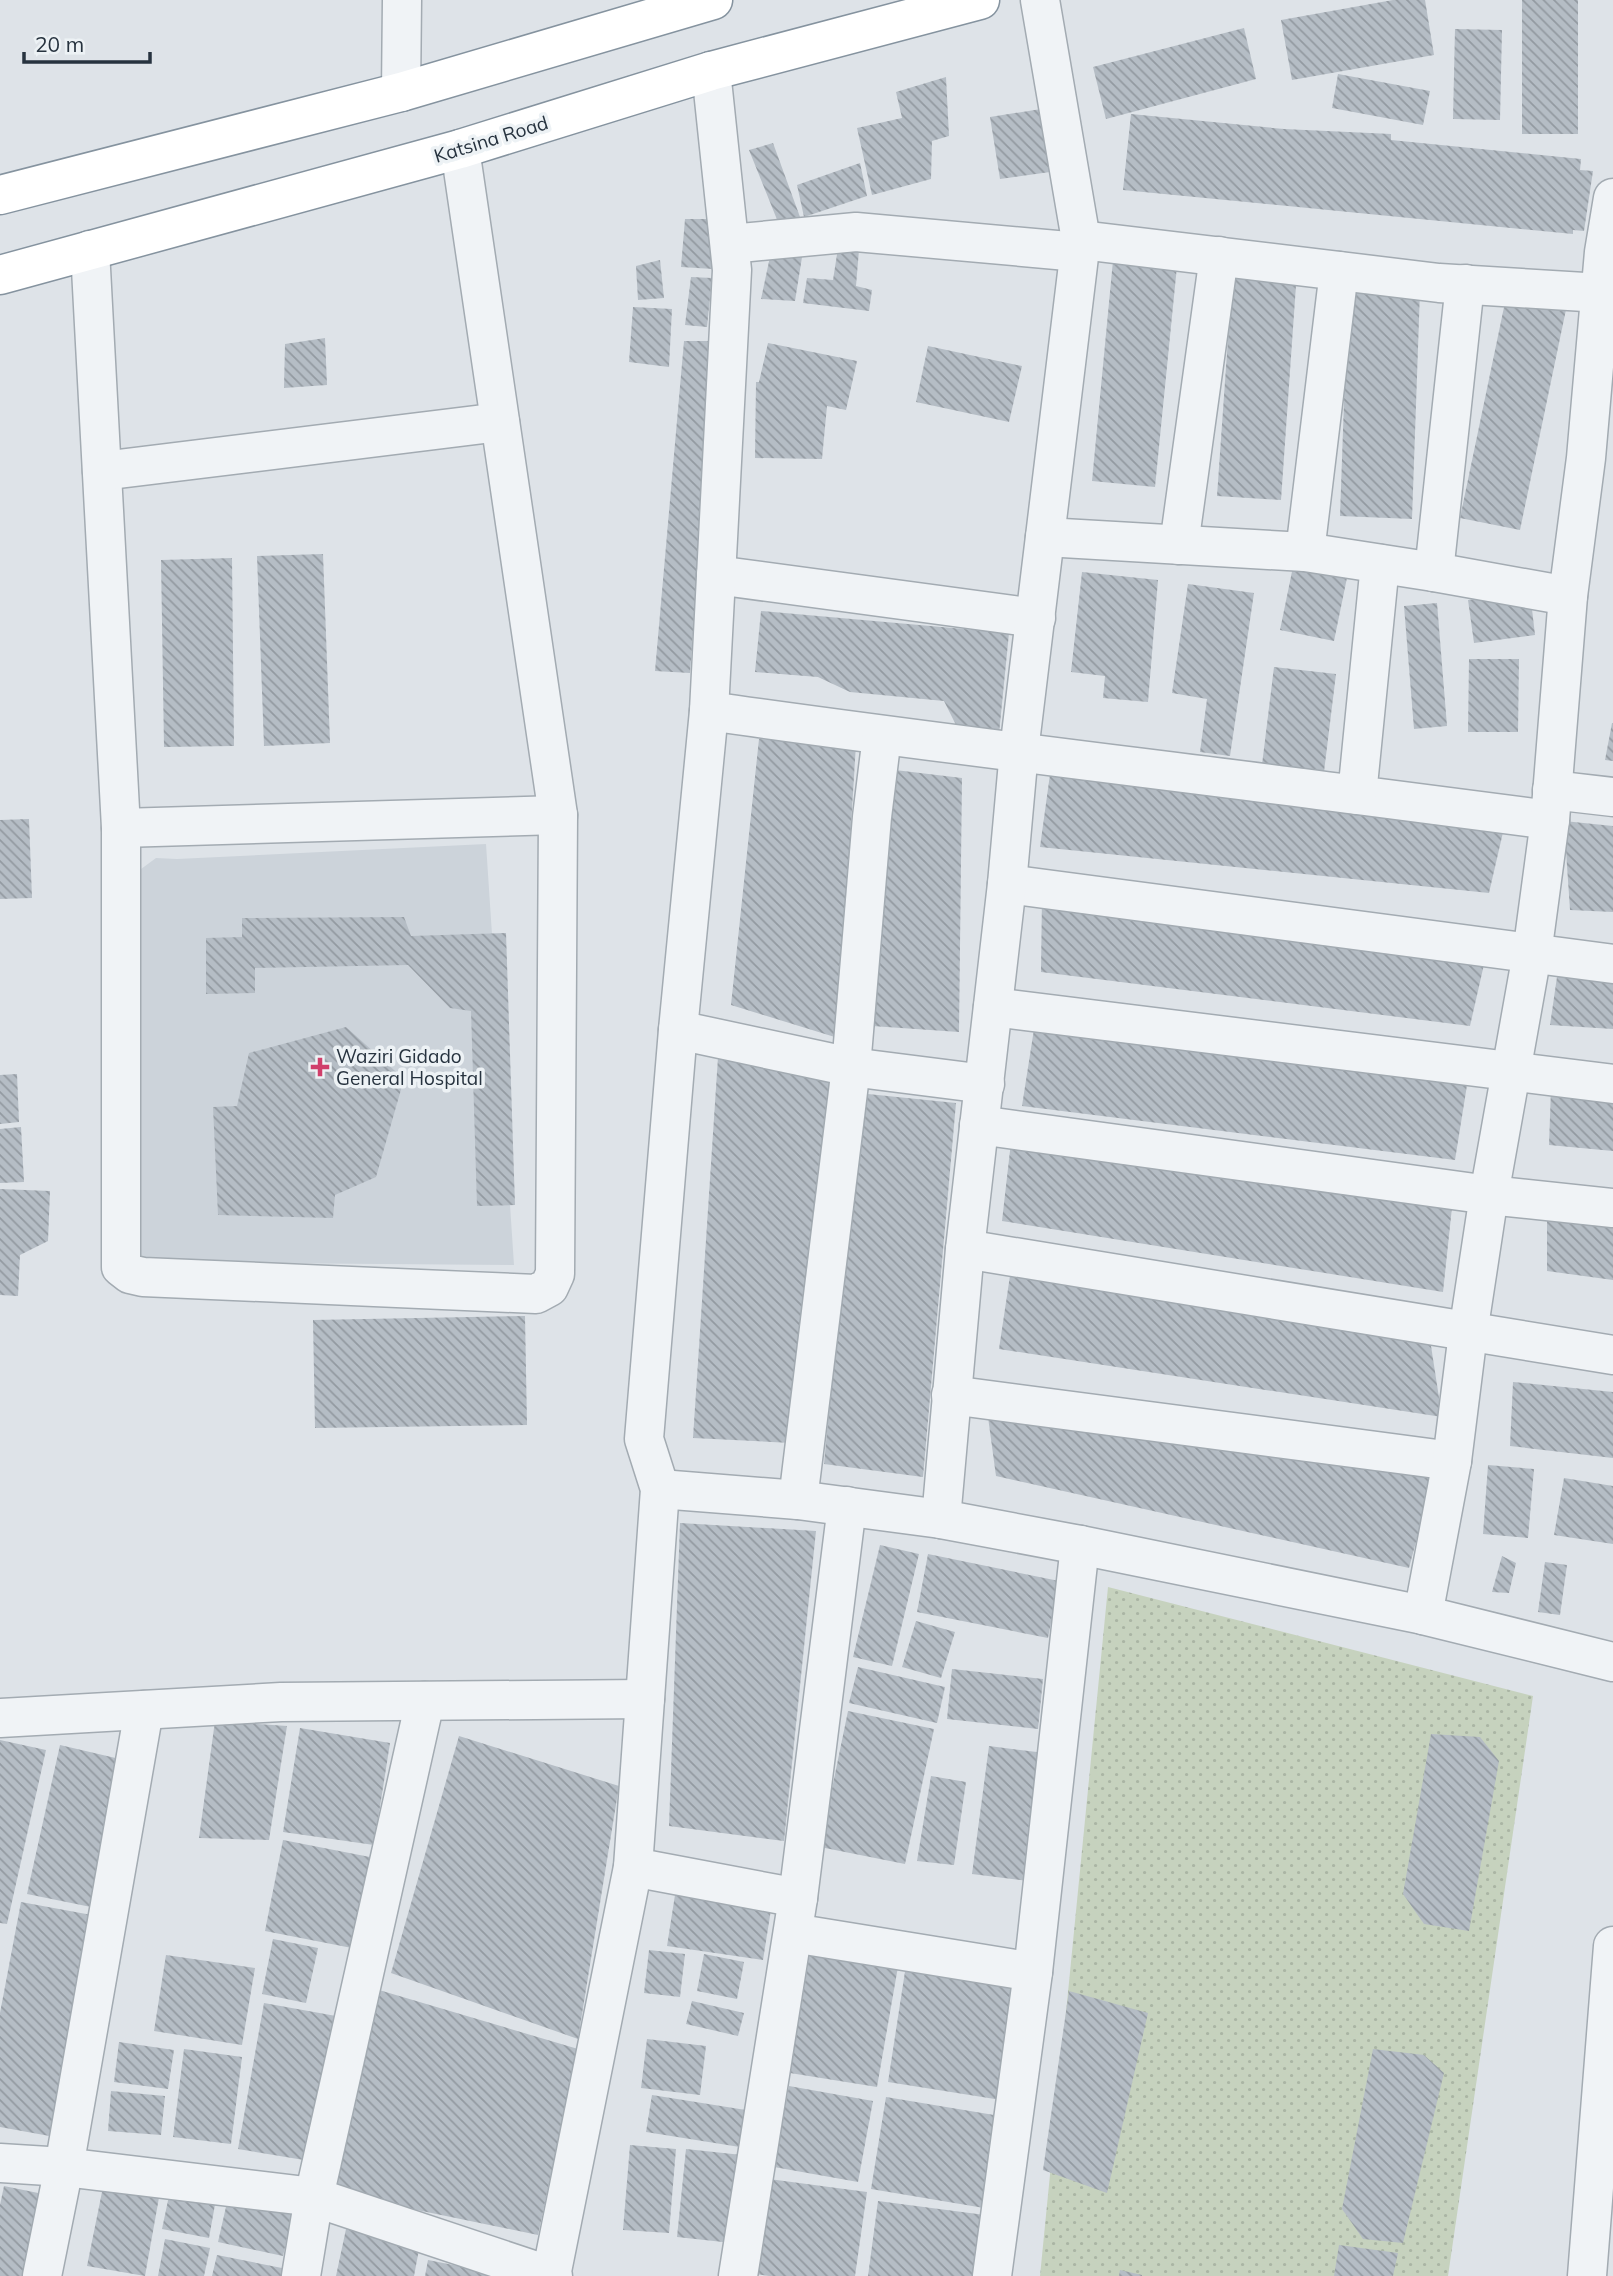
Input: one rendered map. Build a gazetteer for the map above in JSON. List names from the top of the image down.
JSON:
{
  "streets": {
    "highway": ["Katsina Road"]
  },
  "places": {
    "health": ["Waziri Gidado General Hospital"]
  },
  "scale_bar": "20 m"
}
